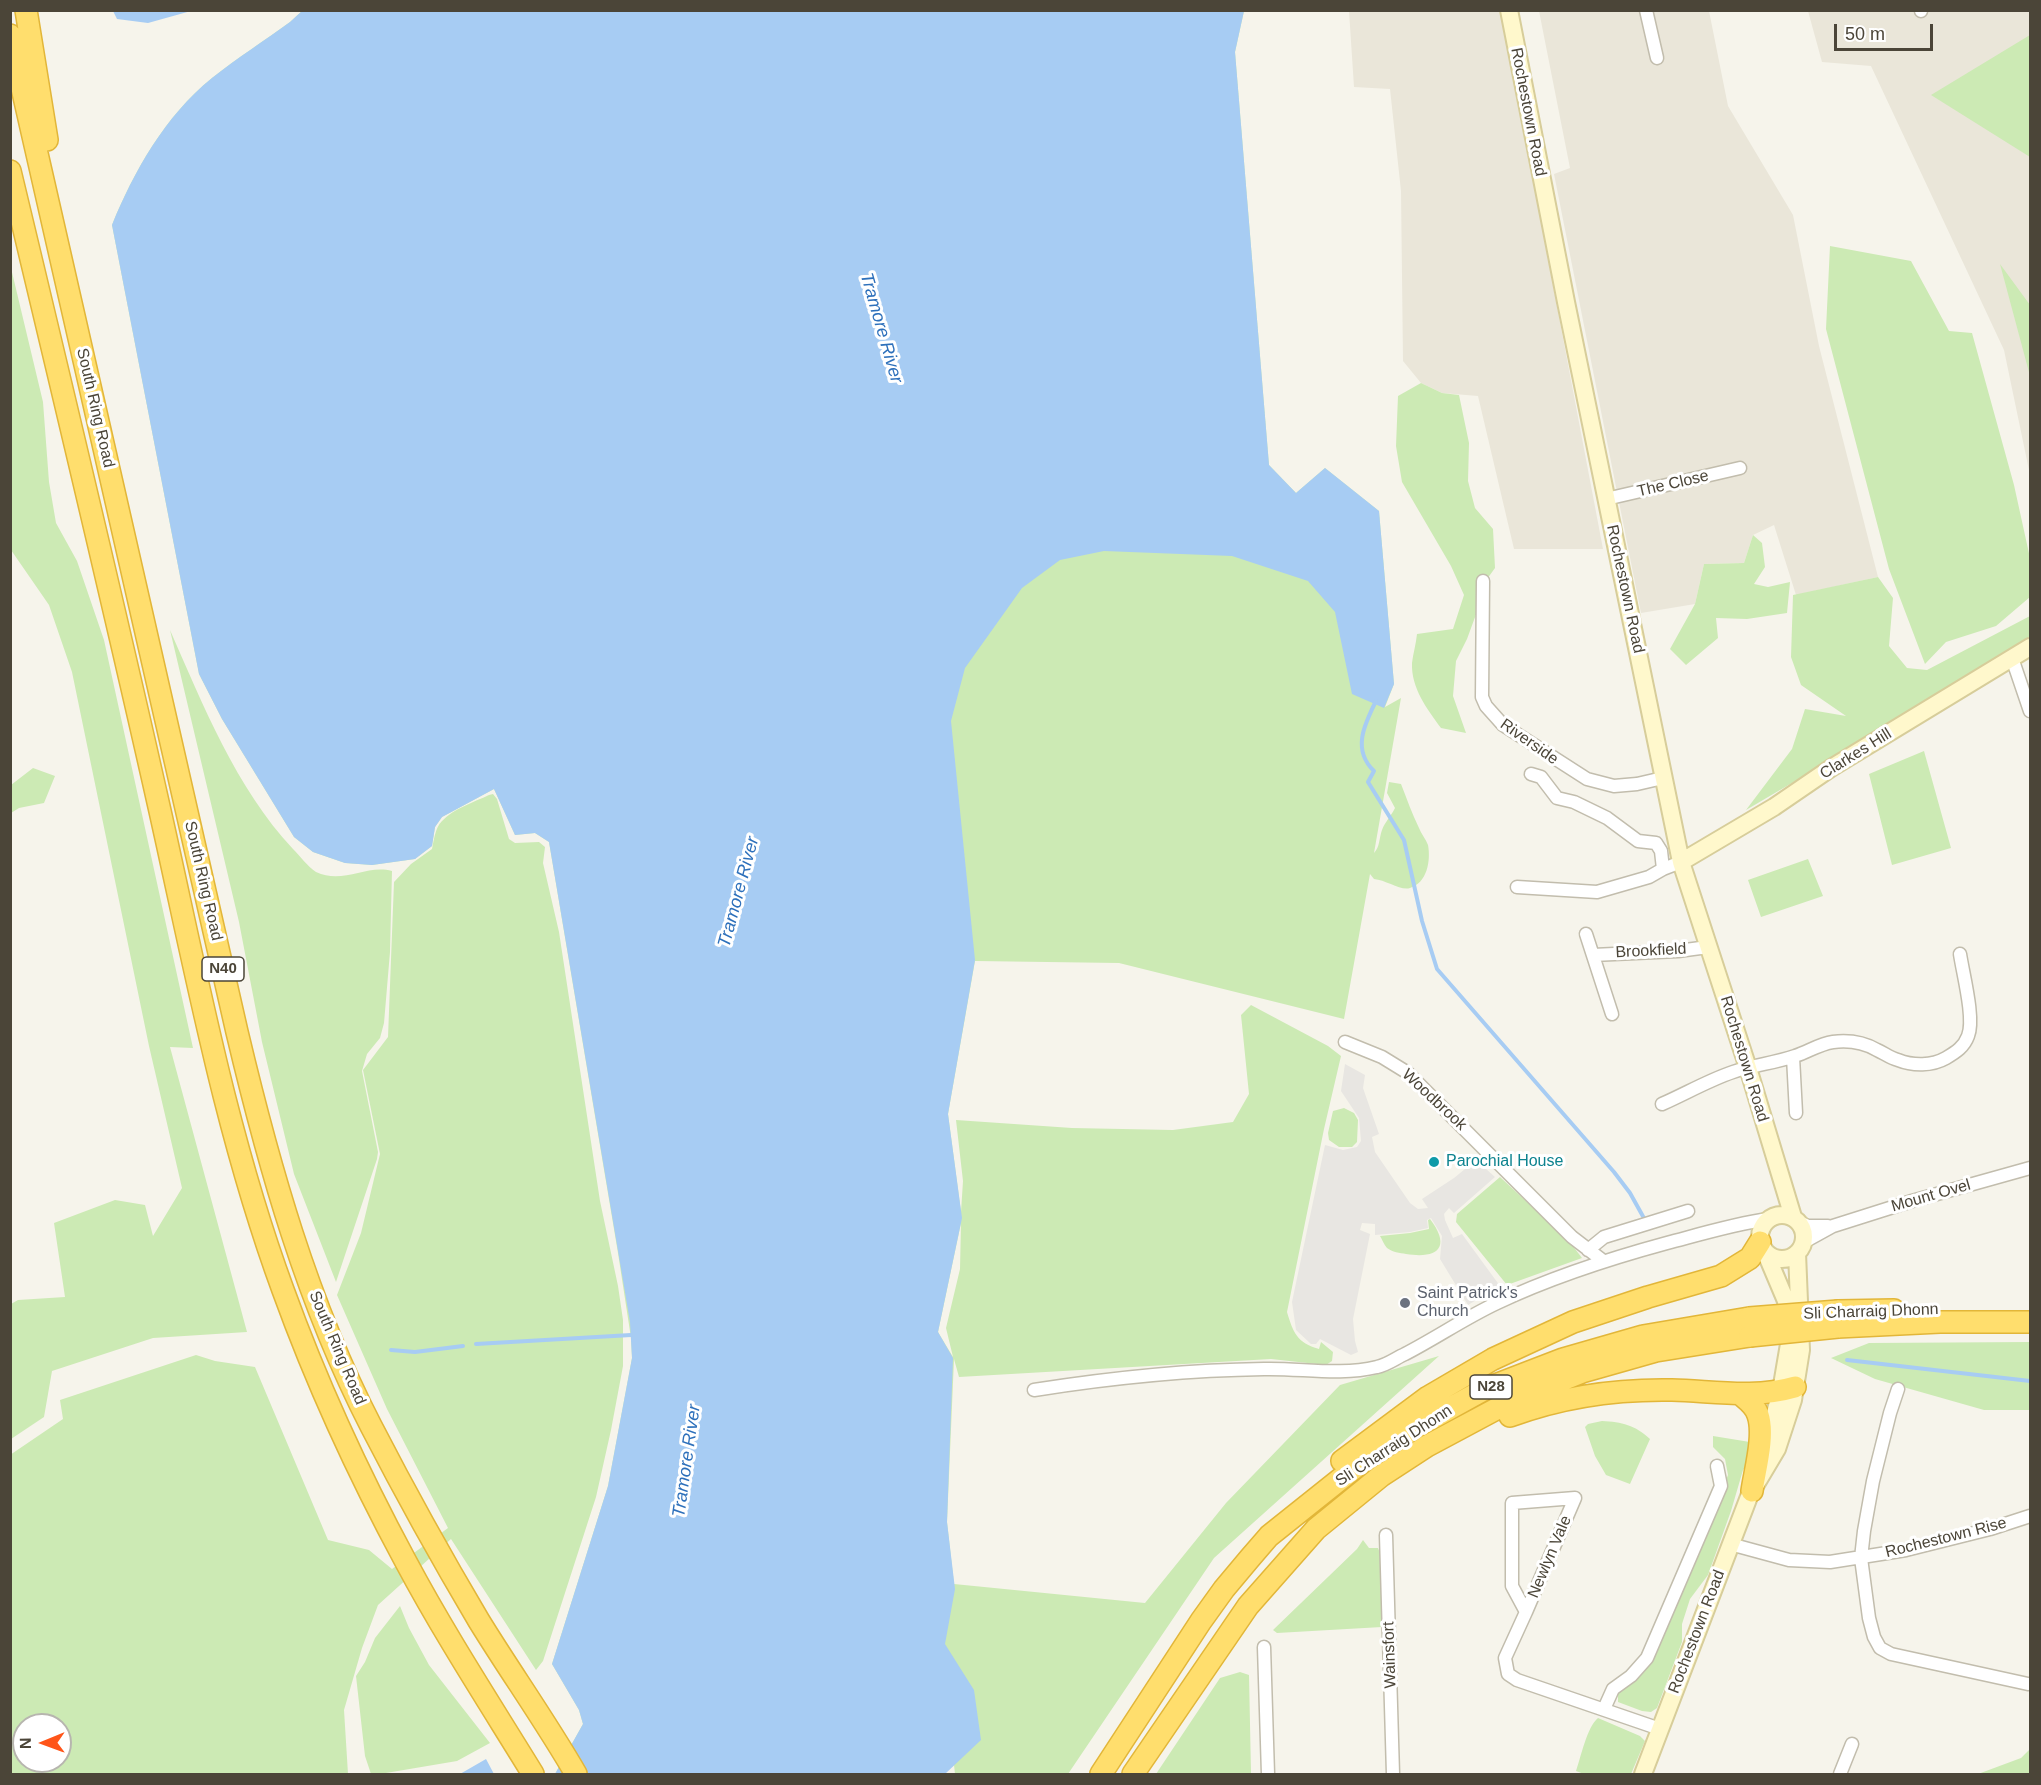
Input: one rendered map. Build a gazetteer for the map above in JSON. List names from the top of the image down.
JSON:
{
  "streets": {
    "highway": [
      "South Ring Road",
      "N40",
      "Sli Charraig Dhonn",
      "N28"
    ],
    "main road": ["Rochestown Road", "Clarkes Hill"],
    "street": [
      "The Close",
      "Riverside",
      "Brookfield",
      "Woodbrook",
      "Mount Ovel",
      "Rochestown Rise",
      "Newlyn Vale",
      "Wainsfort"
    ]
  },
  "crossings": [
    ["Rochestown Road", "The Close"],
    ["Rochestown Road", "Riverside"],
    ["Rochestown Road", "Clarkes Hill"],
    ["Rochestown Road", "Brookfield"],
    ["Rochestown Road", "Mount Ovel"],
    ["Rochestown Road", "Rochestown Rise"],
    ["Rochestown Road", "Newlyn Vale"]
  ],
  "water": ["Tramore River"],
  "places": ["Parochial House", "Saint Patrick's Church"],
  "scale_bar": "50 m",
  "north": "left"
}
